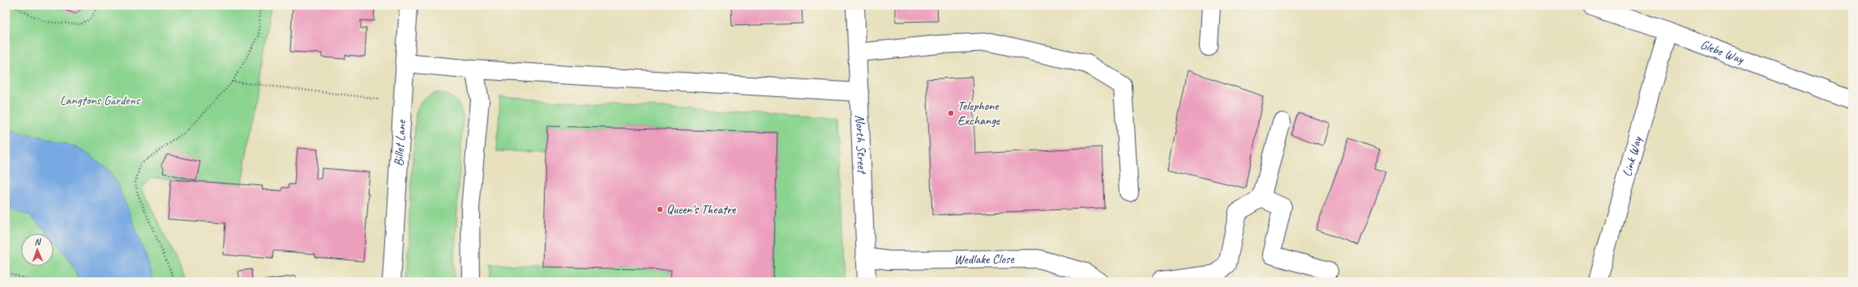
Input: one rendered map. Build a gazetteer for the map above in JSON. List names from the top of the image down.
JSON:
{
  "streets": {
    "street": [
      "Glebe Way",
      "Billet Lane",
      "North Street",
      "Link Way",
      "Wedlake Close"
    ]
  },
  "crossings": [
    ["Glebe Way", "Link Way"],
    ["North Street", "Wedlake Close"]
  ],
  "parks": ["Langtons Gardens"],
  "places": ["Telephone Exchange", "Queen's Theatre"],
  "north": "top"
}
